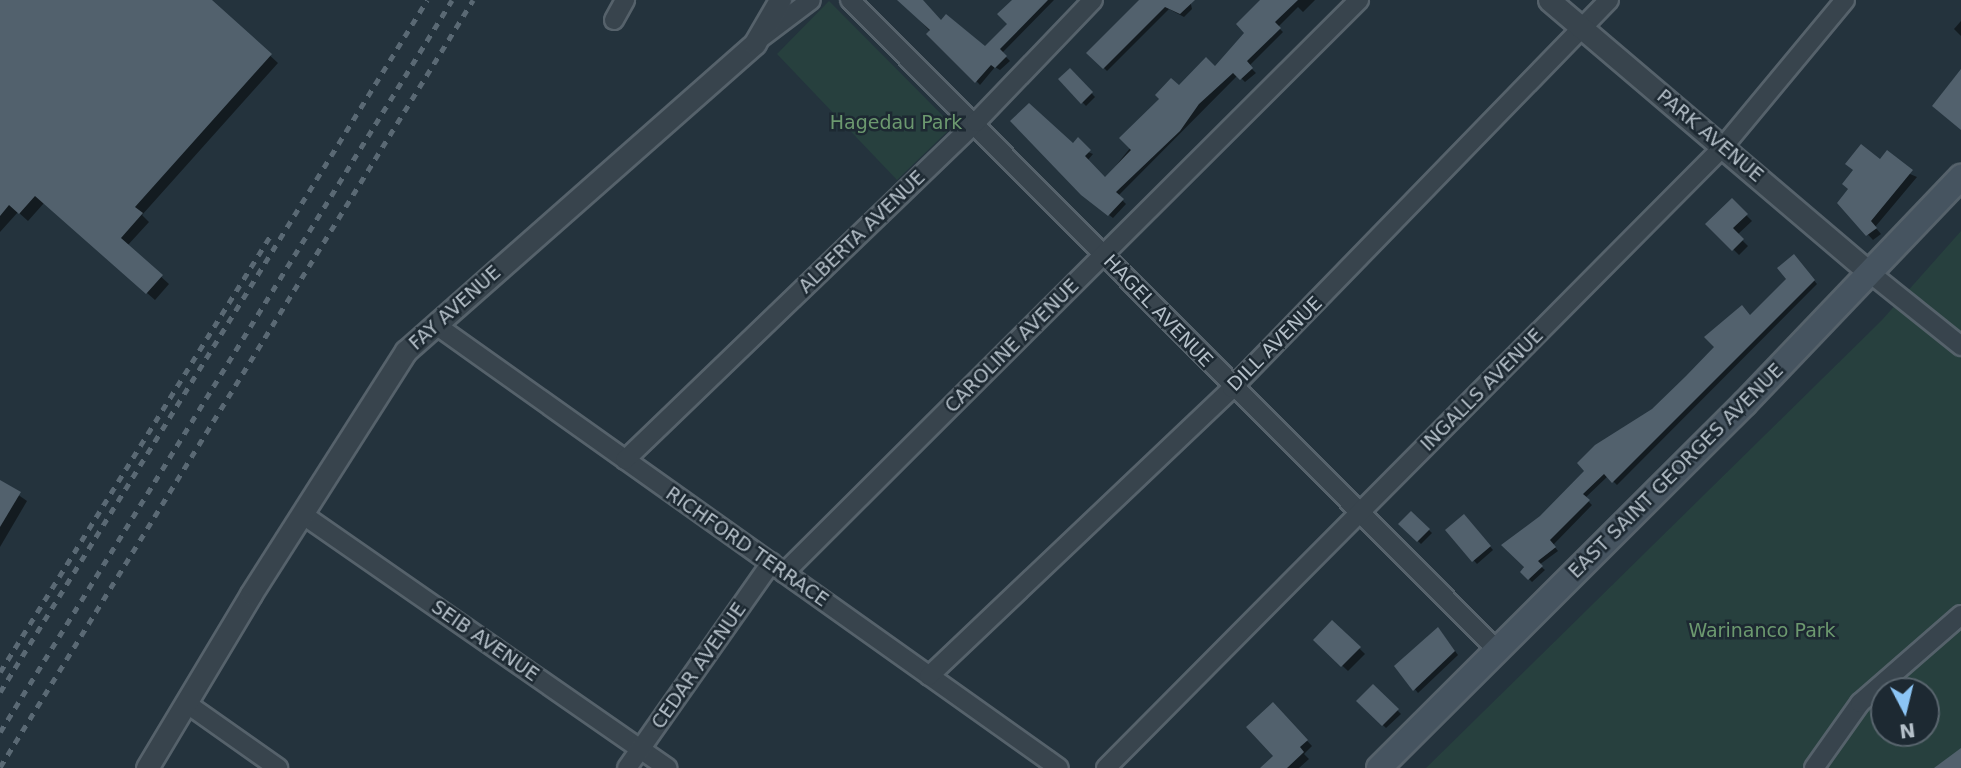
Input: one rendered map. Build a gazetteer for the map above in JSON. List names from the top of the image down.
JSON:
{
  "streets": {
    "main road": ["EAST SAINT GEORGES AVENUE"],
    "street": [
      "PARK AVENUE",
      "ALBERTA AVENUE",
      "FAY AVENUE",
      "HAGEL AVENUE",
      "DILL AVENUE",
      "CAROLINE AVENUE",
      "INGALLS AVENUE",
      "RICHFORD TERRACE",
      "SEIB AVENUE",
      "CEDAR AVENUE"
    ]
  },
  "crossings": [
    ["PARK AVENUE", "DILL AVENUE"],
    ["PARK AVENUE", "INGALLS AVENUE"],
    ["PARK AVENUE", "EAST SAINT GEORGES AVENUE"],
    ["ALBERTA AVENUE", "HAGEL AVENUE"],
    ["ALBERTA AVENUE", "RICHFORD TERRACE"],
    ["FAY AVENUE", "RICHFORD TERRACE"],
    ["FAY AVENUE", "SEIB AVENUE"],
    ["HAGEL AVENUE", "DILL AVENUE"],
    ["HAGEL AVENUE", "CAROLINE AVENUE"],
    ["HAGEL AVENUE", "INGALLS AVENUE"],
    ["HAGEL AVENUE", "EAST SAINT GEORGES AVENUE"],
    ["DILL AVENUE", "RICHFORD TERRACE"],
    ["CAROLINE AVENUE", "RICHFORD TERRACE"],
    ["CAROLINE AVENUE", "CEDAR AVENUE"],
    ["RICHFORD TERRACE", "CEDAR AVENUE"],
    ["SEIB AVENUE", "CEDAR AVENUE"]
  ],
  "parks": ["Hagedau Park", "Warinanco Park"],
  "north": "bottom"
}
